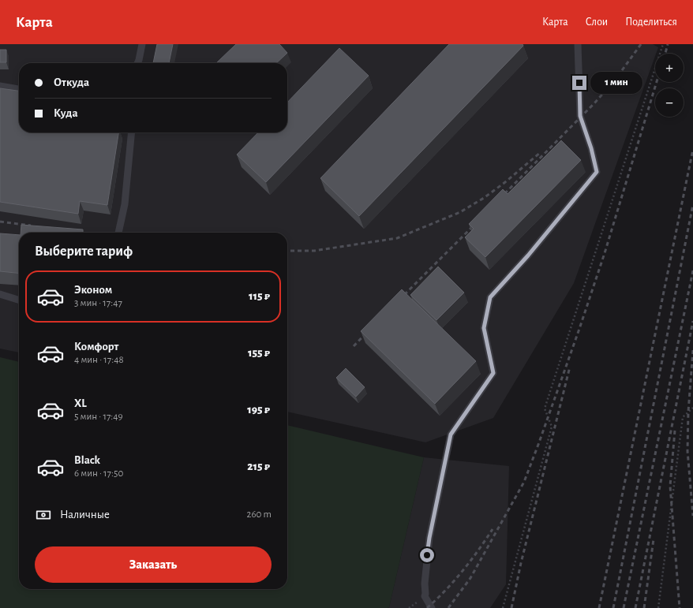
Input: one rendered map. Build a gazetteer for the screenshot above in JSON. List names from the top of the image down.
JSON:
{
  "page": {
    "header": "Карта",
    "nav": ["Карта", "Слои", "Поделиться"],
    "map_buttons": ["+", "−"],
    "banner": ["Откуда", "Куда"],
    "bubble": "1 мин",
    "heading": "Выберите тариф",
    "list": [
      {
        "name": "Эконом",
        "note": "3 мин · 17:47",
        "value": "115 ₽"
      },
      {
        "name": "Комфорт",
        "note": "4 мин · 17:48",
        "value": "155 ₽"
      },
      {
        "name": "XL",
        "note": "5 мин · 17:49",
        "value": "195 ₽"
      },
      {
        "name": "Black",
        "note": "6 мин · 17:50",
        "value": "215 ₽"
      }
    ],
    "pay": ["Наличные", "260 m"],
    "buttons": "Заказать"
  }
}
